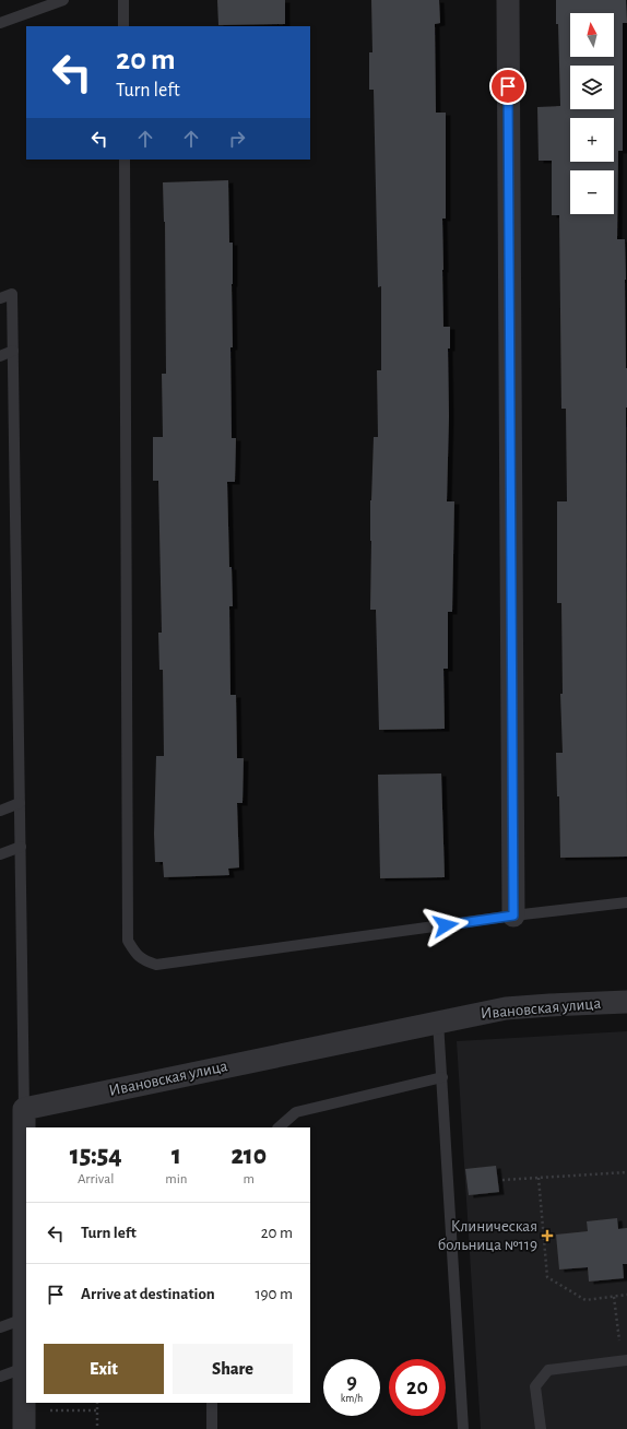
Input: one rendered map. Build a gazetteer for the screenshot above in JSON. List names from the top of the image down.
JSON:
{
  "streets": {
    "street": ["Ивановская улица"]
  },
  "places": {
    "health": ["Клиническая больница №119"]
  },
  "north": "top",
  "page": {
    "map_buttons": ["+", "−"],
    "turn": ["20 m", "Turn left"],
    "eta": [
      "15:54",
      "Arrival",
      "1",
      "min",
      "210",
      "m"
    ],
    "list": [
      {
        "name": "Turn left",
        "value": "20 m"
      },
      {
        "name": "Arrive at destination",
        "value": "190 m"
      }
    ],
    "buttons": ["Exit", "Share"],
    "speed": "9 km/h",
    "limit": "20"
  }
}
